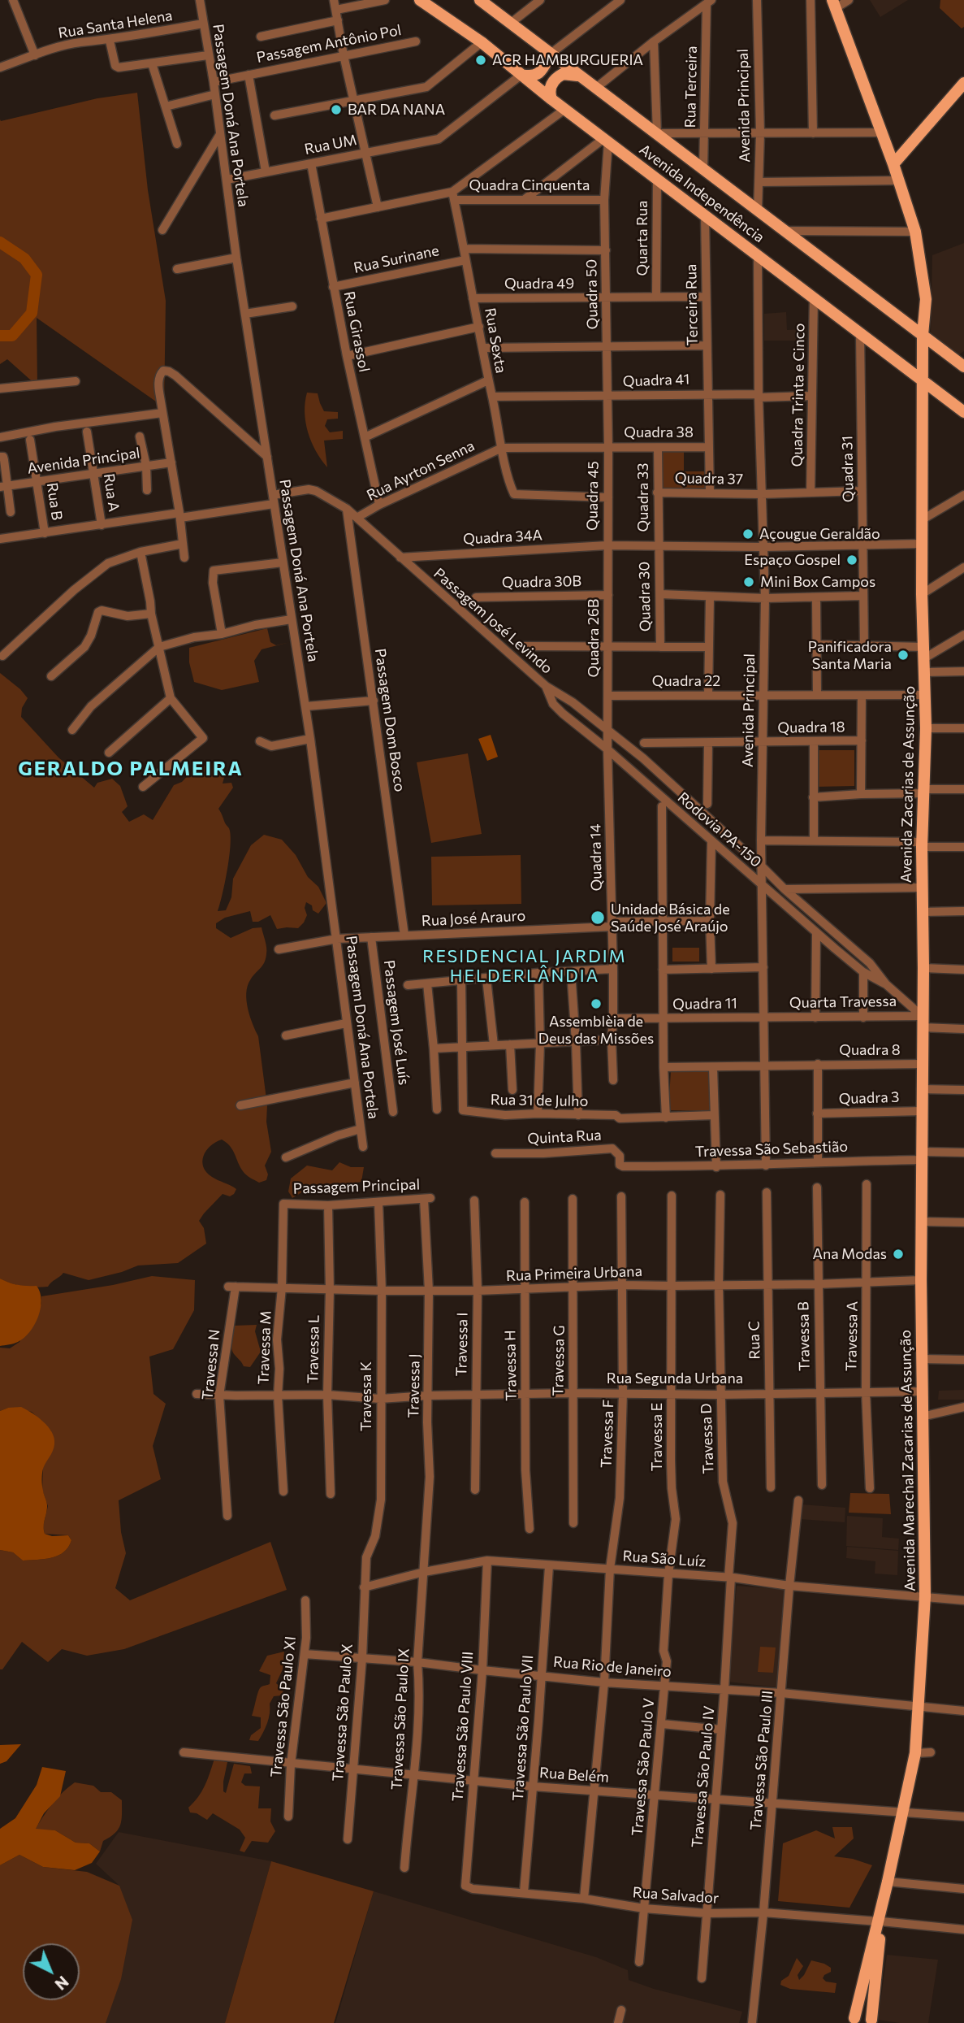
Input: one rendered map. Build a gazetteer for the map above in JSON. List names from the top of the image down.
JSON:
{
  "streets": {
    "main road": ["Avenida Independência", "Avenida Zacarias de Assunção", "Avenida Marechal Zacarias de Assunção"],
    "street": [
      "Rua Santa Helena",
      "Passagem Antônio Pol",
      "Rua Terceira",
      "Avenida Principal",
      "Passagem Doná Ana Portela",
      "Rua UM",
      "Quadra Cinquenta",
      "Quarta Rua",
      "Rua Surinane",
      "Quadra 49",
      "Quadra 50",
      "Terceira Rua",
      "Rua Girassol",
      "Rua Sexta",
      "Quadra 41",
      "Quadra Trinta e Cinco",
      "Quadra 38",
      "Quadra 31",
      "Rua Ayrton Senna",
      "Quadra 37",
      "Rua A",
      "Quadra 45",
      "Quadra 33",
      "Rua B",
      "Quadra 34A",
      "Quadra 30B",
      "Quadra 30",
      "Passagem José Levindo",
      "Quadra 26B",
      "Quadra 22",
      "Passagem Dom Bosco",
      "Quadra 18",
      "Rodovia PA-150",
      "Quadra 14",
      "Rua José Arauro",
      "Quarta Travessa",
      "Quadra 11",
      "Passagem José Luís",
      "Quadra 8",
      "Quadra 3",
      "Rua 31 de Julho",
      "Quinta Rua",
      "Travessa São Sebastião",
      "Passagem Principal",
      "Rua Primeira Urbana",
      "Travessa B",
      "Travessa A",
      "Rua C",
      "Travessa I",
      "Travessa M",
      "Travessa L",
      "Travessa G",
      "Travessa N",
      "Travessa H",
      "Rua Segunda Urbana",
      "Travessa J",
      "Travessa K",
      "Travessa F",
      "Travessa E",
      "Travessa D",
      "Rua São Luíz",
      "Rua Rio de Janeiro",
      "Travessa São Paulo XI",
      "Travessa São Paulo X",
      "Travessa São Paulo IX",
      "Travessa São Paulo VIII",
      "Travessa São Paulo VII",
      "Travessa São Paulo III",
      "Travessa São Paulo V",
      "Rua Belém",
      "Travessa São Paulo IV",
      "Rua Salvador"
    ]
  },
  "crossings": [
    ["Rua Santa Helena", "Passagem Doná Ana Portela"],
    ["Passagem Antônio Pol", "Passagem Doná Ana Portela"],
    ["Rua Terceira", "Avenida Independência"],
    ["Avenida Principal", "Avenida Independência"],
    ["Avenida Principal", "Quadra 41"],
    ["Avenida Principal", "Quadra 37"],
    ["Avenida Principal", "Rua A"],
    ["Avenida Principal", "Quadra 33"],
    ["Avenida Principal", "Rua B"],
    ["Avenida Principal", "Passagem José Levindo"],
    ["Avenida Principal", "Quadra 22"],
    ["Avenida Principal", "Quadra 18"],
    ["Avenida Principal", "Rodovia PA-150"],
    ["Avenida Principal", "Quarta Travessa"],
    ["Avenida Principal", "Quadra 11"],
    ["Avenida Principal", "Travessa São Sebastião"],
    ["Passagem Doná Ana Portela", "Rua UM"],
    ["Passagem Doná Ana Portela", "Passagem José Levindo"],
    ["Passagem Doná Ana Portela", "Rua José Arauro"],
    ["Rua UM", "Avenida Independência"],
    ["Rua UM", "Rua Girassol"],
    ["Quadra Cinquenta", "Quadra 50"],
    ["Quadra Cinquenta", "Rua Sexta"],
    ["Avenida Independência", "Quarta Rua"],
    ["Avenida Independência", "Quadra 50"],
    ["Avenida Independência", "Terceira Rua"],
    ["Avenida Independência", "Quadra Trinta e Cinco"],
    ["Avenida Independência", "Quadra 31"],
    ["Quarta Rua", "Quadra 49"],
    ["Rua Surinane", "Rua Girassol"],
    ["Rua Surinane", "Rua Sexta"],
    ["Quadra 49", "Quadra 50"],
    ["Quadra 49", "Terceira Rua"],
    ["Quadra 49", "Rua Sexta"],
    ["Quadra 50", "Quadra 41"],
    ["Quadra 50", "Quadra 38"],
    ["Quadra 50", "Quadra 45"],
    ["Terceira Rua", "Quadra 41"],
    ["Terceira Rua", "Quadra 38"],
    ["Terceira Rua", "Quadra 37"],
    ["Rua Girassol", "Rua Ayrton Senna"],
    ["Rua Sexta", "Quadra 41"],
    ["Rua Sexta", "Quadra 38"],
    ["Rua Sexta", "Rua Ayrton Senna"],
    ["Rua Sexta", "Quadra 45"],
    ["Quadra 41", "Quadra Trinta e Cinco"],
    ["Quadra Trinta e Cinco", "Quadra 37"],
    ["Quadra 38", "Rua Ayrton Senna"],
    ["Quadra 38", "Quadra 45"],
    ["Quadra 38", "Quadra 33"],
    ["Quadra 31", "Quadra 37"],
    ["Quadra 31", "Quadra 33"],
    ["Rua Ayrton Senna", "Passagem José Levindo"],
    ["Rua Ayrton Senna", "Passagem Dom Bosco"],
    ["Quadra 37", "Quadra 33"],
    ["Rua A", "Passagem José Levindo"],
    ["Quadra 45", "Quadra 34A"],
    ["Quadra 45", "Quadra 26B"],
    ["Quadra 33", "Quadra 34A"],
    ["Quadra 33", "Quadra 30"],
    ["Rua B", "Passagem José Levindo"],
    ["Quadra 34A", "Quadra 30"],
    ["Quadra 34A", "Passagem José Levindo"],
    ["Quadra 34A", "Quadra 26B"],
    ["Quadra 30B", "Quadra 26B"],
    ["Passagem José Levindo", "Quadra 26B"],
    ["Passagem José Levindo", "Passagem Dom Bosco"],
    ["Passagem José Levindo", "Rodovia PA-150"],
    ["Passagem José Levindo", "Quadra 14"],
    ["Quadra 26B", "Quadra 22"],
    ["Quadra 26B", "Quadra 14"],
    ["Quadra 22", "Avenida Zacarias de Assunção"],
    ["Passagem Dom Bosco", "Rua José Arauro"],
    ["Avenida Zacarias de Assunção", "Rodovia PA-150"],
    ["Avenida Zacarias de Assunção", "Quarta Travessa"],
    ["Avenida Zacarias de Assunção", "Avenida Marechal Zacarias de Assunção"],
    ["Rodovia PA-150", "Quadra 14"],
    ["Rodovia PA-150", "Quarta Travessa"],
    ["Rodovia PA-150", "Avenida Marechal Zacarias de Assunção"],
    ["Quadra 14", "Rua José Arauro"],
    ["Quadra 14", "Quadra 11"],
    ["Rua José Arauro", "Passagem José Luís"],
    ["Quarta Travessa", "Quadra 11"],
    ["Quarta Travessa", "Avenida Marechal Zacarias de Assunção"],
    ["Quadra 8", "Avenida Marechal Zacarias de Assunção"],
    ["Quadra 3", "Avenida Marechal Zacarias de Assunção"],
    ["Quinta Rua", "Travessa São Sebastião"],
    ["Travessa São Sebastião", "Avenida Marechal Zacarias de Assunção"],
    ["Passagem Principal", "Travessa M"],
    ["Passagem Principal", "Travessa L"],
    ["Passagem Principal", "Travessa J"],
    ["Passagem Principal", "Travessa K"],
    ["Rua Primeira Urbana", "Travessa B"],
    ["Rua Primeira Urbana", "Travessa A"],
    ["Rua Primeira Urbana", "Rua C"],
    ["Rua Primeira Urbana", "Travessa I"],
    ["Rua Primeira Urbana", "Travessa M"],
    ["Rua Primeira Urbana", "Travessa L"],
    ["Rua Primeira Urbana", "Travessa G"],
    ["Rua Primeira Urbana", "Travessa N"],
    ["Rua Primeira Urbana", "Travessa H"],
    ["Rua Primeira Urbana", "Travessa J"],
    ["Rua Primeira Urbana", "Travessa K"],
    ["Rua Primeira Urbana", "Travessa F"],
    ["Rua Primeira Urbana", "Travessa E"],
    ["Rua Primeira Urbana", "Travessa D"],
    ["Rua Primeira Urbana", "Avenida Marechal Zacarias de Assunção"],
    ["Travessa B", "Rua Segunda Urbana"],
    ["Travessa A", "Rua Segunda Urbana"],
    ["Rua C", "Rua Segunda Urbana"],
    ["Travessa I", "Rua Segunda Urbana"],
    ["Travessa M", "Rua Segunda Urbana"],
    ["Travessa L", "Rua Segunda Urbana"],
    ["Travessa G", "Rua Segunda Urbana"],
    ["Travessa N", "Rua Segunda Urbana"],
    ["Travessa H", "Rua Segunda Urbana"],
    ["Rua Segunda Urbana", "Travessa J"],
    ["Rua Segunda Urbana", "Travessa K"],
    ["Rua Segunda Urbana", "Travessa F"],
    ["Rua Segunda Urbana", "Travessa E"],
    ["Rua Segunda Urbana", "Travessa D"],
    ["Rua Segunda Urbana", "Avenida Marechal Zacarias de Assunção"],
    ["Travessa J", "Rua São Luíz"],
    ["Travessa J", "Travessa São Paulo IX"],
    ["Travessa K", "Rua São Luíz"],
    ["Travessa K", "Travessa São Paulo X"],
    ["Travessa F", "Rua São Luíz"],
    ["Travessa F", "Rua Rio de Janeiro"],
    ["Travessa F", "Rua Belém"],
    ["Travessa F", "Rua Salvador"],
    ["Travessa E", "Rua São Luíz"],
    ["Travessa E", "Travessa São Paulo V"],
    ["Travessa D", "Rua São Luíz"],
    ["Travessa D", "Travessa São Paulo IV"],
    ["Avenida Marechal Zacarias de Assunção", "Rua São Luíz"],
    ["Avenida Marechal Zacarias de Assunção", "Rua Rio de Janeiro"],
    ["Avenida Marechal Zacarias de Assunção", "Rua Belém"],
    ["Avenida Marechal Zacarias de Assunção", "Rua Salvador"],
    ["Rua São Luíz", "Travessa São Paulo X"],
    ["Rua São Luíz", "Travessa São Paulo IX"],
    ["Rua São Luíz", "Travessa São Paulo VIII"],
    ["Rua São Luíz", "Travessa São Paulo VII"],
    ["Rua São Luíz", "Travessa São Paulo III"],
    ["Rua São Luíz", "Travessa São Paulo V"],
    ["Rua São Luíz", "Travessa São Paulo IV"],
    ["Rua Rio de Janeiro", "Travessa São Paulo XI"],
    ["Rua Rio de Janeiro", "Travessa São Paulo X"],
    ["Rua Rio de Janeiro", "Travessa São Paulo IX"],
    ["Rua Rio de Janeiro", "Travessa São Paulo VIII"],
    ["Rua Rio de Janeiro", "Travessa São Paulo VII"],
    ["Rua Rio de Janeiro", "Travessa São Paulo III"],
    ["Rua Rio de Janeiro", "Travessa São Paulo V"],
    ["Rua Rio de Janeiro", "Travessa São Paulo IV"],
    ["Travessa São Paulo XI", "Rua Belém"],
    ["Travessa São Paulo X", "Rua Belém"],
    ["Travessa São Paulo IX", "Rua Belém"],
    ["Travessa São Paulo VIII", "Rua Belém"],
    ["Travessa São Paulo VIII", "Rua Salvador"],
    ["Travessa São Paulo VII", "Rua Belém"],
    ["Travessa São Paulo VII", "Rua Salvador"],
    ["Travessa São Paulo III", "Rua Belém"],
    ["Travessa São Paulo III", "Rua Salvador"],
    ["Travessa São Paulo V", "Rua Belém"],
    ["Travessa São Paulo V", "Rua Salvador"],
    ["Rua Belém", "Travessa São Paulo IV"],
    ["Travessa São Paulo IV", "Rua Salvador"]
  ],
  "districts": ["GERALDO PALMEIRA", "RESIDENCIAL JARDIM HELDERLÂNDIA"],
  "places": [
    "ACR HAMBURGUERIA",
    "BAR DA NANA",
    "Açougue Geraldão",
    "Espaço Gospel",
    "Mini Box Campos",
    "Panificadora Santa Maria",
    "Unidade Básica de Saúde José Araújo",
    "Assemblèia de Deus das Missões",
    "Ana Modas"
  ],
  "north": "bottom right"
}
